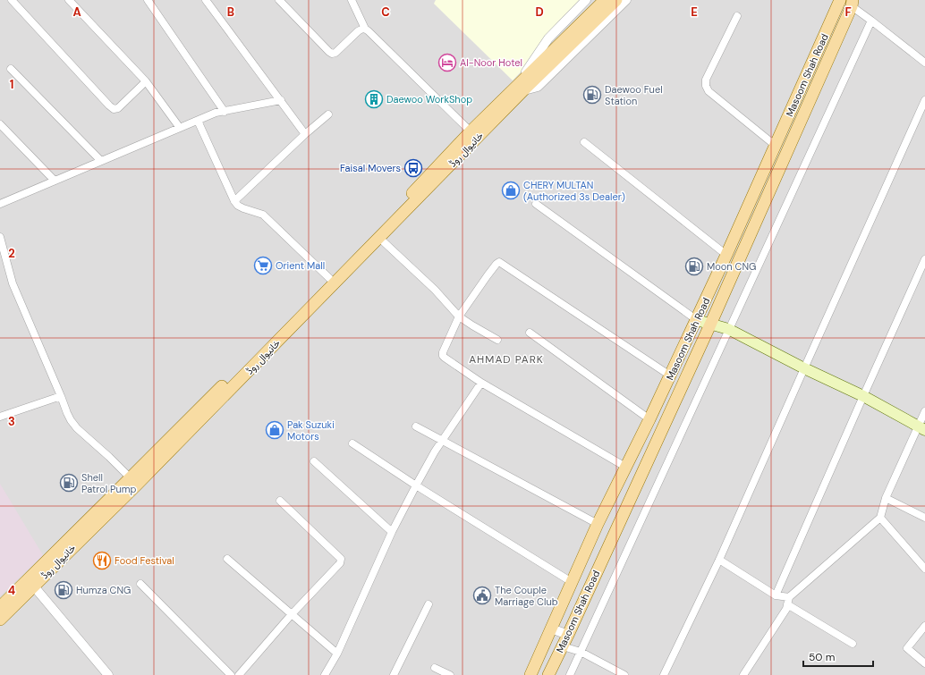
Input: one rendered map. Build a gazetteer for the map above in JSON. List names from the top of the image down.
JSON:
{
  "streets": {
    "main road": ["Masoom Shah Road", "خانیوال روڈ"]
  },
  "districts": ["AHMAD PARK"],
  "places": {
    "hotel": ["Al-Noor Hotel"],
    "fuel station": [
      "Daewoo Fuel Station",
      "Moon CNG",
      "Shell Patrol Pump",
      "Humza CNG"
    ],
    "building": ["Daewoo WorkShop"],
    "bus stop": ["Faisal Movers"],
    "shop": ["CHERY MULTAN (Authorized 3s Dealer)", "Pak Suzuki Motors"],
    "supermarket": ["Orient Mall"],
    "restaurant": ["Food Festival"],
    "public building": ["The Couple Marriage Club"]
  },
  "scale_bar": "50 m",
  "grid": {
    "columns": [
      "A",
      "B",
      "C",
      "D",
      "E",
      "F"
    ],
    "rows": [
      "1",
      "2",
      "3",
      "4"
    ]
  }
}
